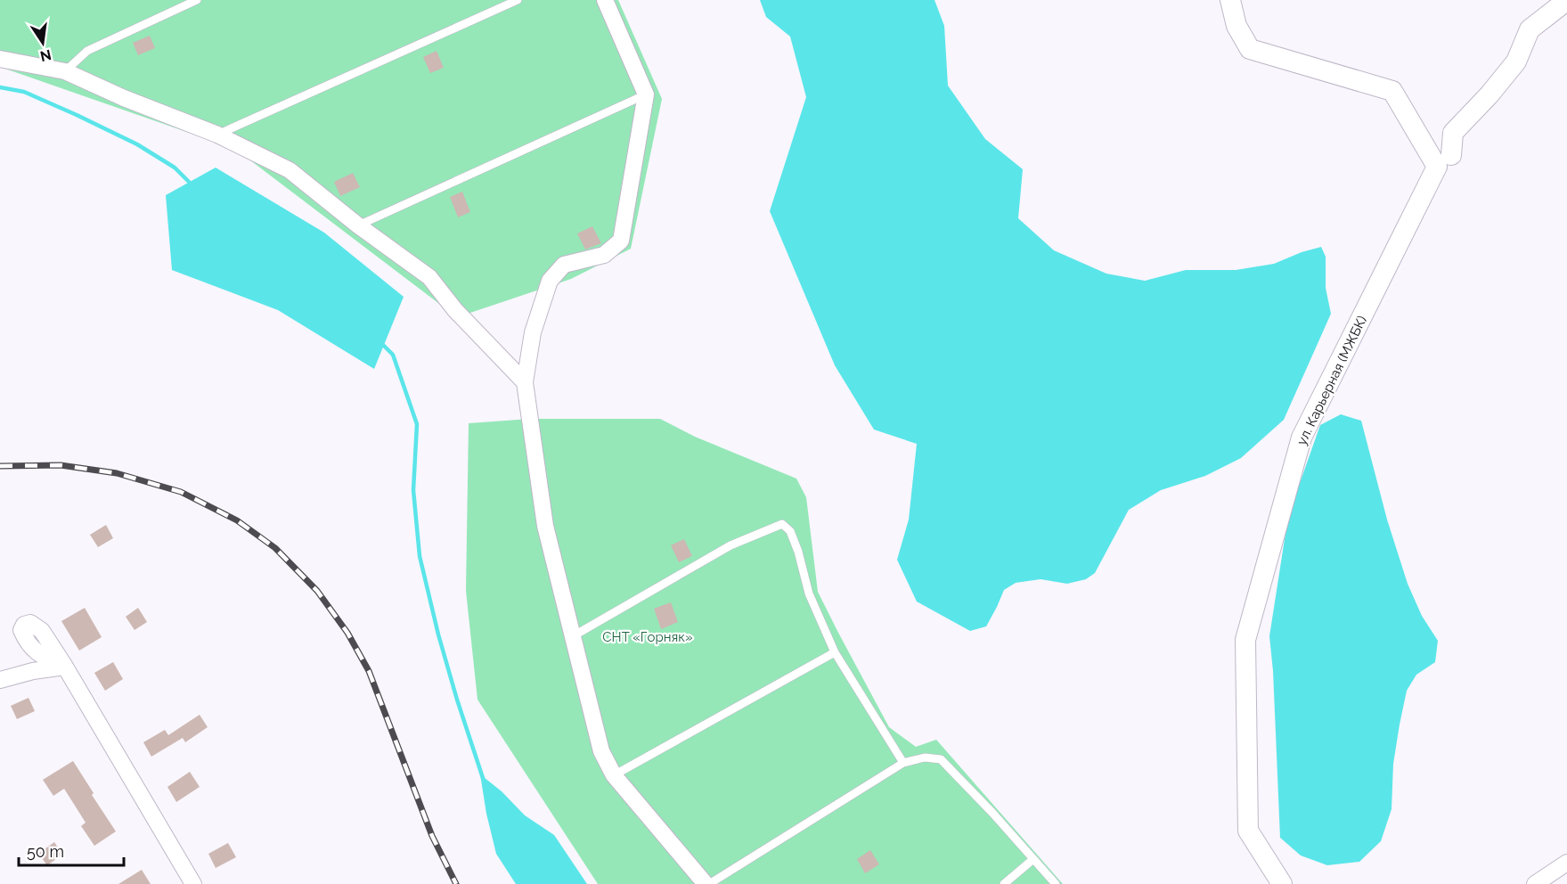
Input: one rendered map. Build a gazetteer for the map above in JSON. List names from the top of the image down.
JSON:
{
  "streets": {
    "street": ["ул. Карьерная (МЖБК)"]
  },
  "parks": ["СНТ «Горняк»"],
  "scale_bar": "50 m",
  "north": "bottom"
}
